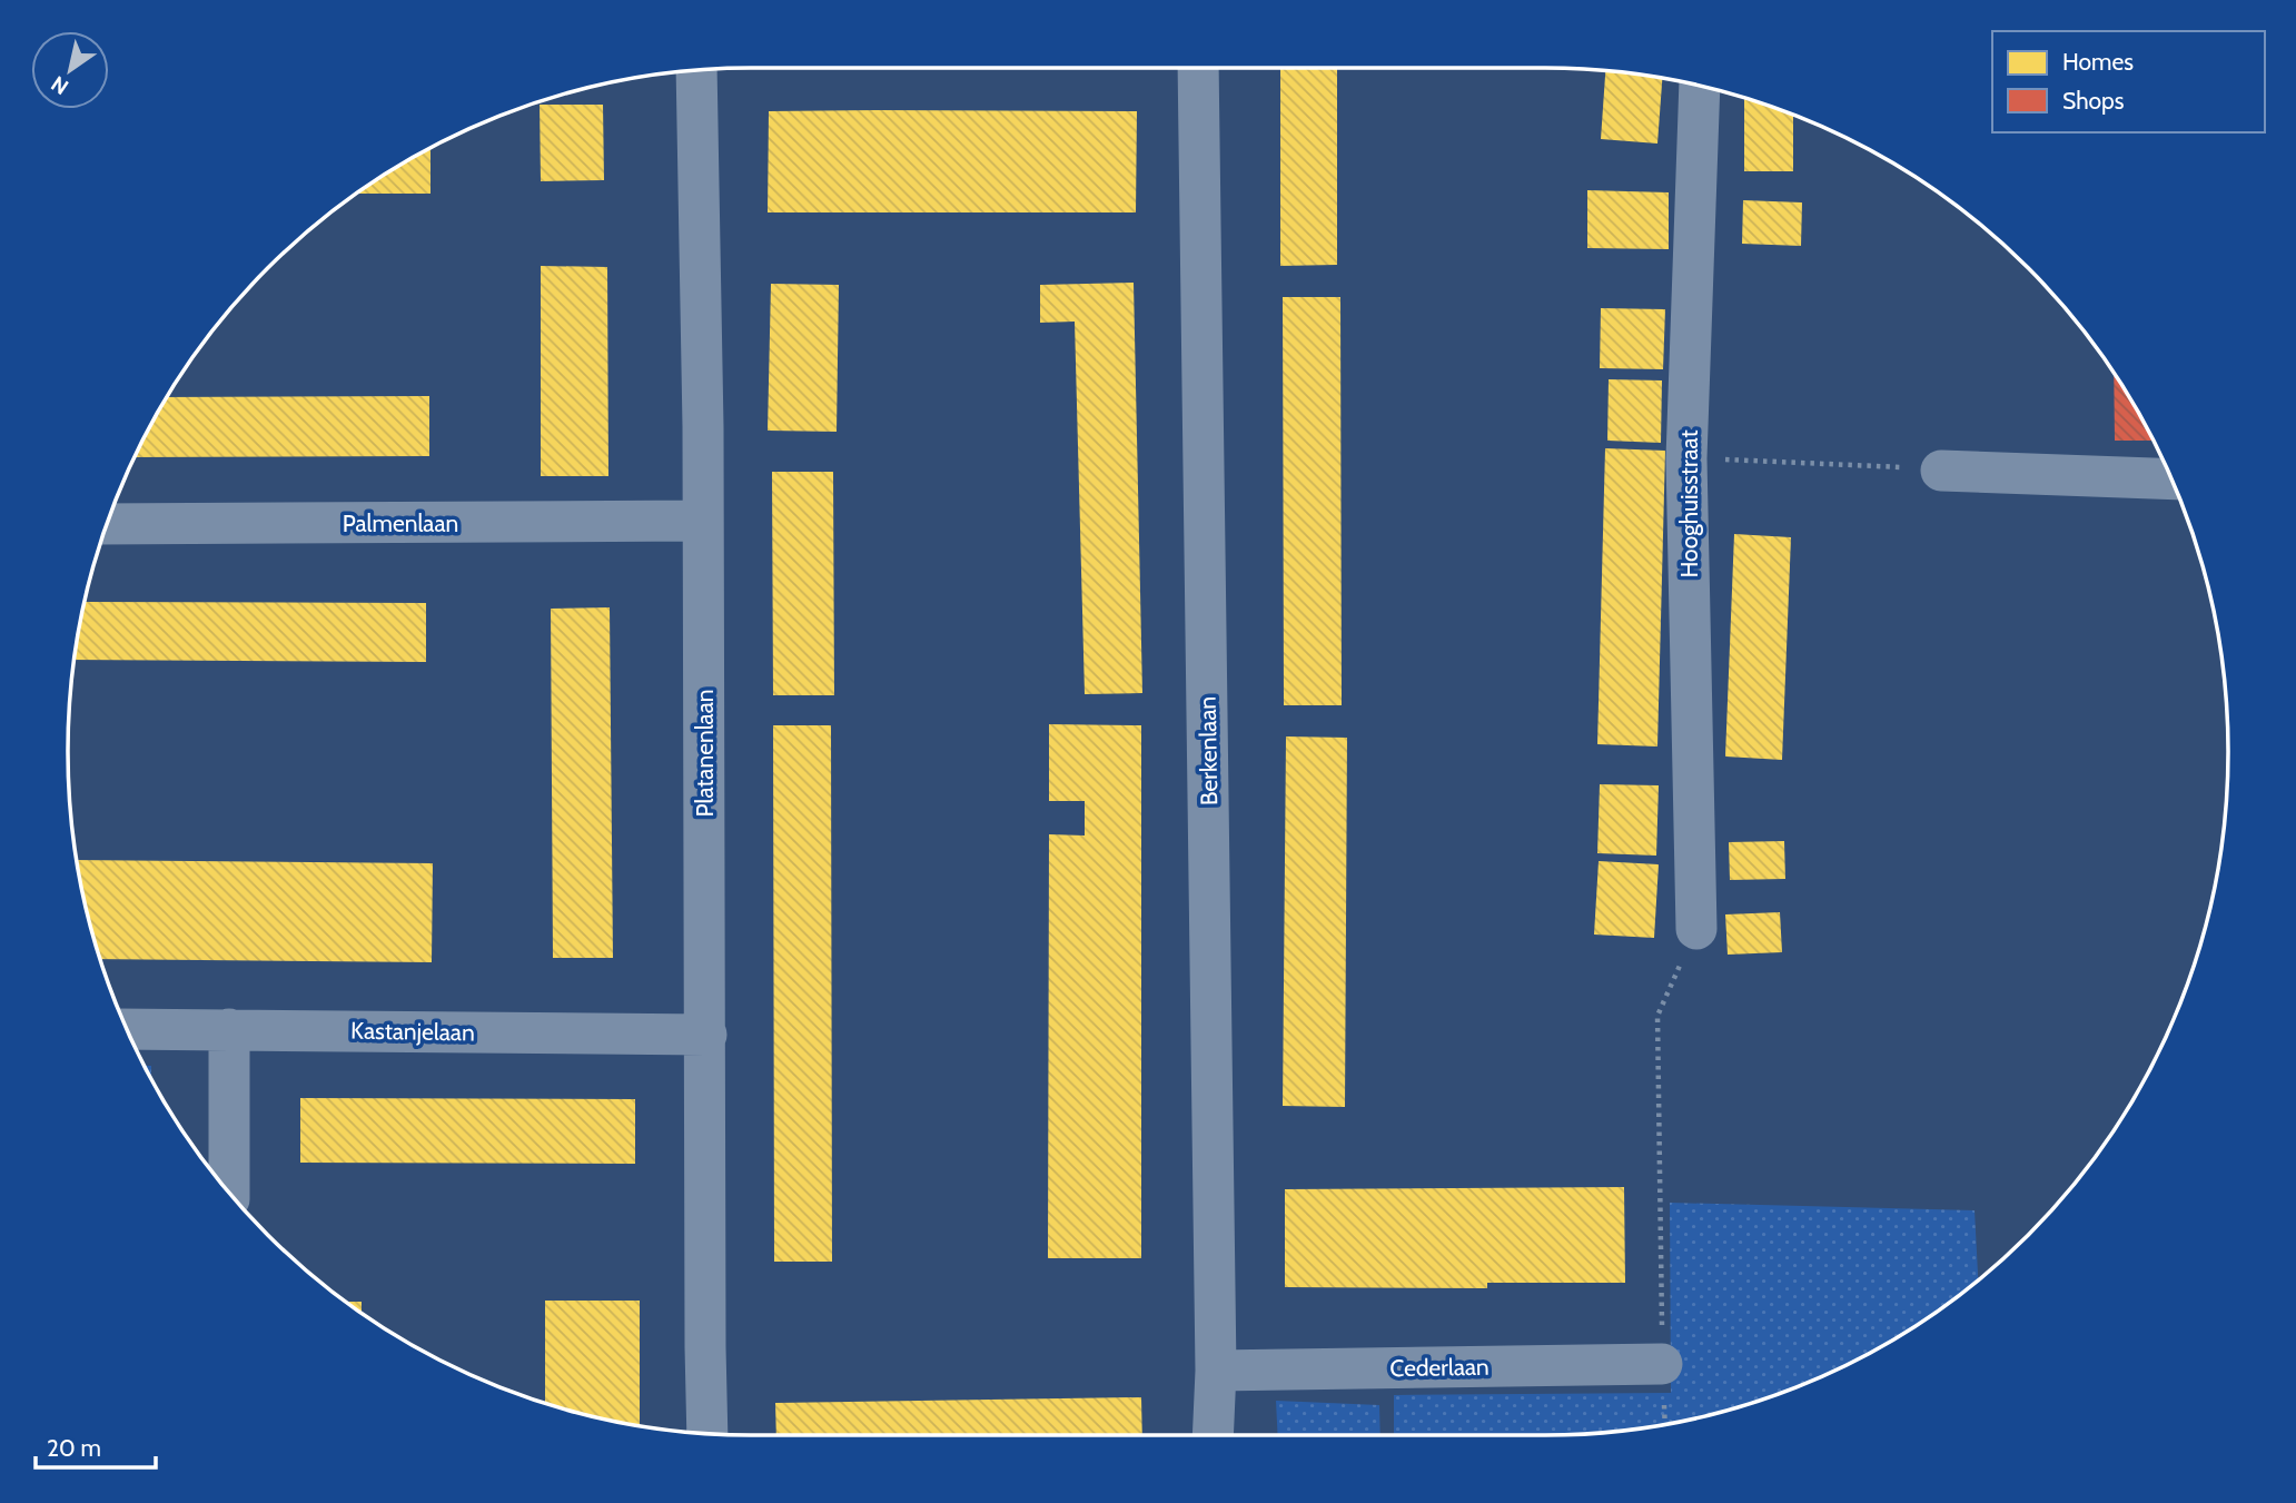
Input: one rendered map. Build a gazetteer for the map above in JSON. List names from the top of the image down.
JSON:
{
  "streets": {
    "street": [
      "Hooghuisstraat",
      "Palmenlaan",
      "Berkenlaan",
      "Platanenlaan",
      "Kastanjelaan",
      "Cederlaan"
    ]
  },
  "crossings": [
    ["Palmenlaan", "Platanenlaan"],
    ["Berkenlaan", "Cederlaan"],
    ["Platanenlaan", "Kastanjelaan"]
  ],
  "legend": ["Homes", "Shops"],
  "scale_bar": "20 m",
  "north": "bottom left"
}
